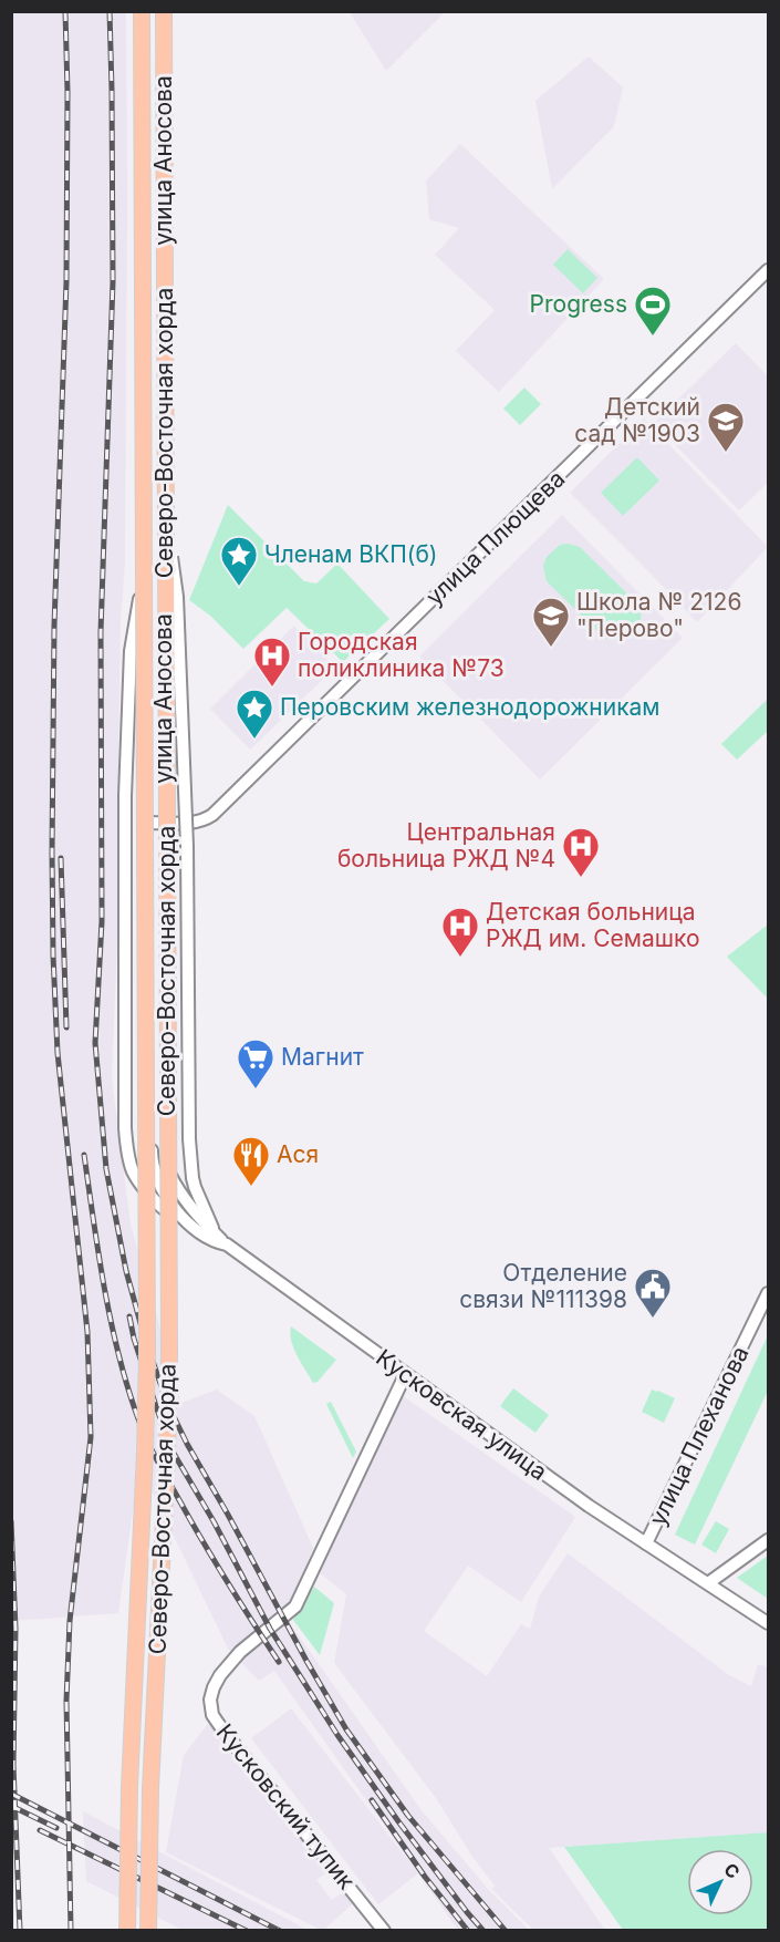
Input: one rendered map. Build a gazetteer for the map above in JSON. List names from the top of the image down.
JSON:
{
  "streets": {
    "main road": ["Северо-Восточная хорда"],
    "street": [
      "улица Аносова",
      "улица Плющева",
      "Кусковская улица",
      "улица Плеханова",
      "Кусковский тупик"
    ]
  },
  "crossings": [
    ["улица Аносова", "Северо-Восточная хорда"],
    ["улица Аносова", "улица Плющева"],
    ["улица Аносова", "Кусковская улица"],
    ["Кусковская улица", "улица Плеханова"],
    ["Кусковская улица", "Кусковский тупик"]
  ],
  "places": {
    "sports": ["Progress"],
    "school or university": ["Детский сад №1903", "Школа № 2126 \"Перово\""],
    "place": ["Членам ВКП(б)", "Перовским железнодорожникам"],
    "hospital": ["Городская поликлиника №73", "Центральная больница РЖД №4", "Детская больница РЖД им. Семашко"],
    "supermarket": ["Магнит"],
    "restaurant": ["Ася"],
    "public building": ["Отделение связи №111398"]
  },
  "north": "top right"
}
